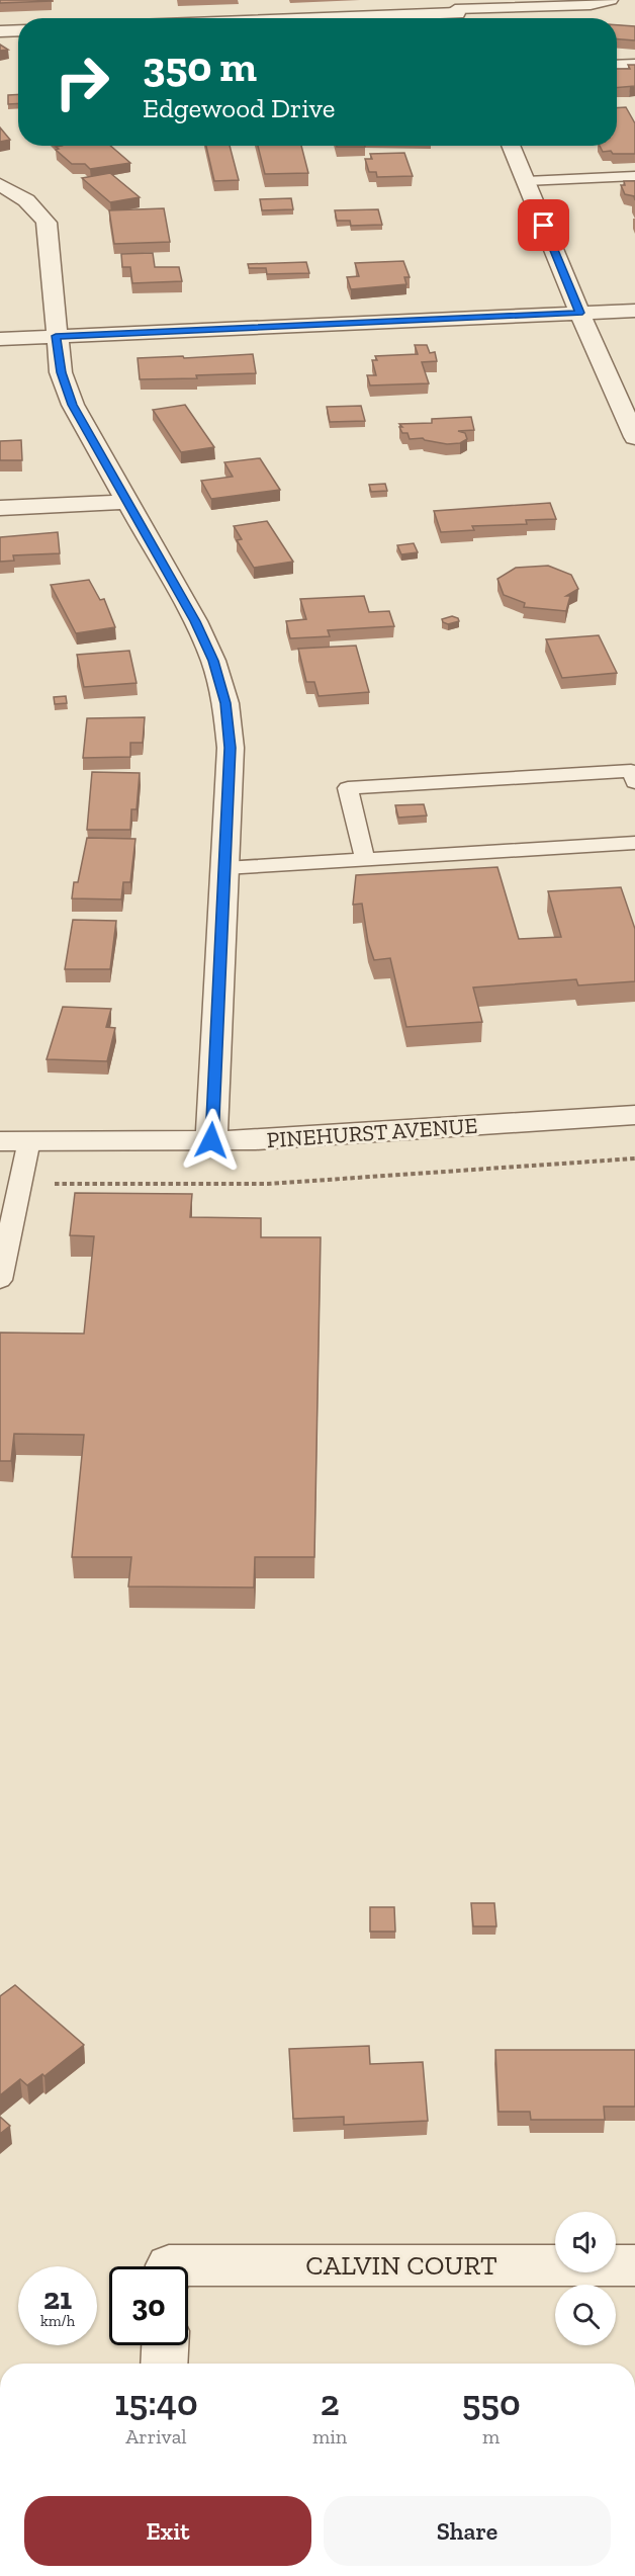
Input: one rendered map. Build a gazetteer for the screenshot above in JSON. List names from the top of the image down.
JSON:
{
  "streets": {
    "street": ["PINEHURST AVENUE", "CALVIN COURT"]
  },
  "page": {
    "turn": ["350 m", "Edgewood Drive"],
    "speed": "21 km/h",
    "limit": "30",
    "eta": [
      "15:40",
      "Arrival",
      "2",
      "min",
      "550",
      "m"
    ],
    "buttons": ["Exit", "Share"]
  }
}
